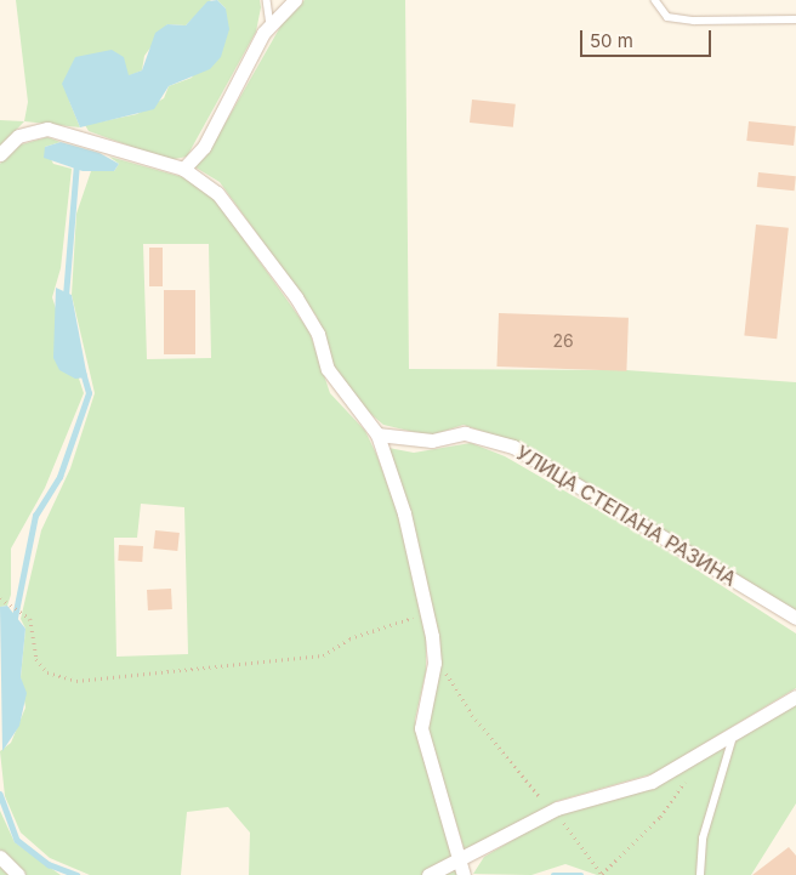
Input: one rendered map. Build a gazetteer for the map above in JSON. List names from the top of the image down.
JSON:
{
  "streets": {
    "street": ["УЛИЦА СТЕПАНА РАЗИНА"]
  },
  "house_numbers": ["26"],
  "scale_bar": "50 m"
}
